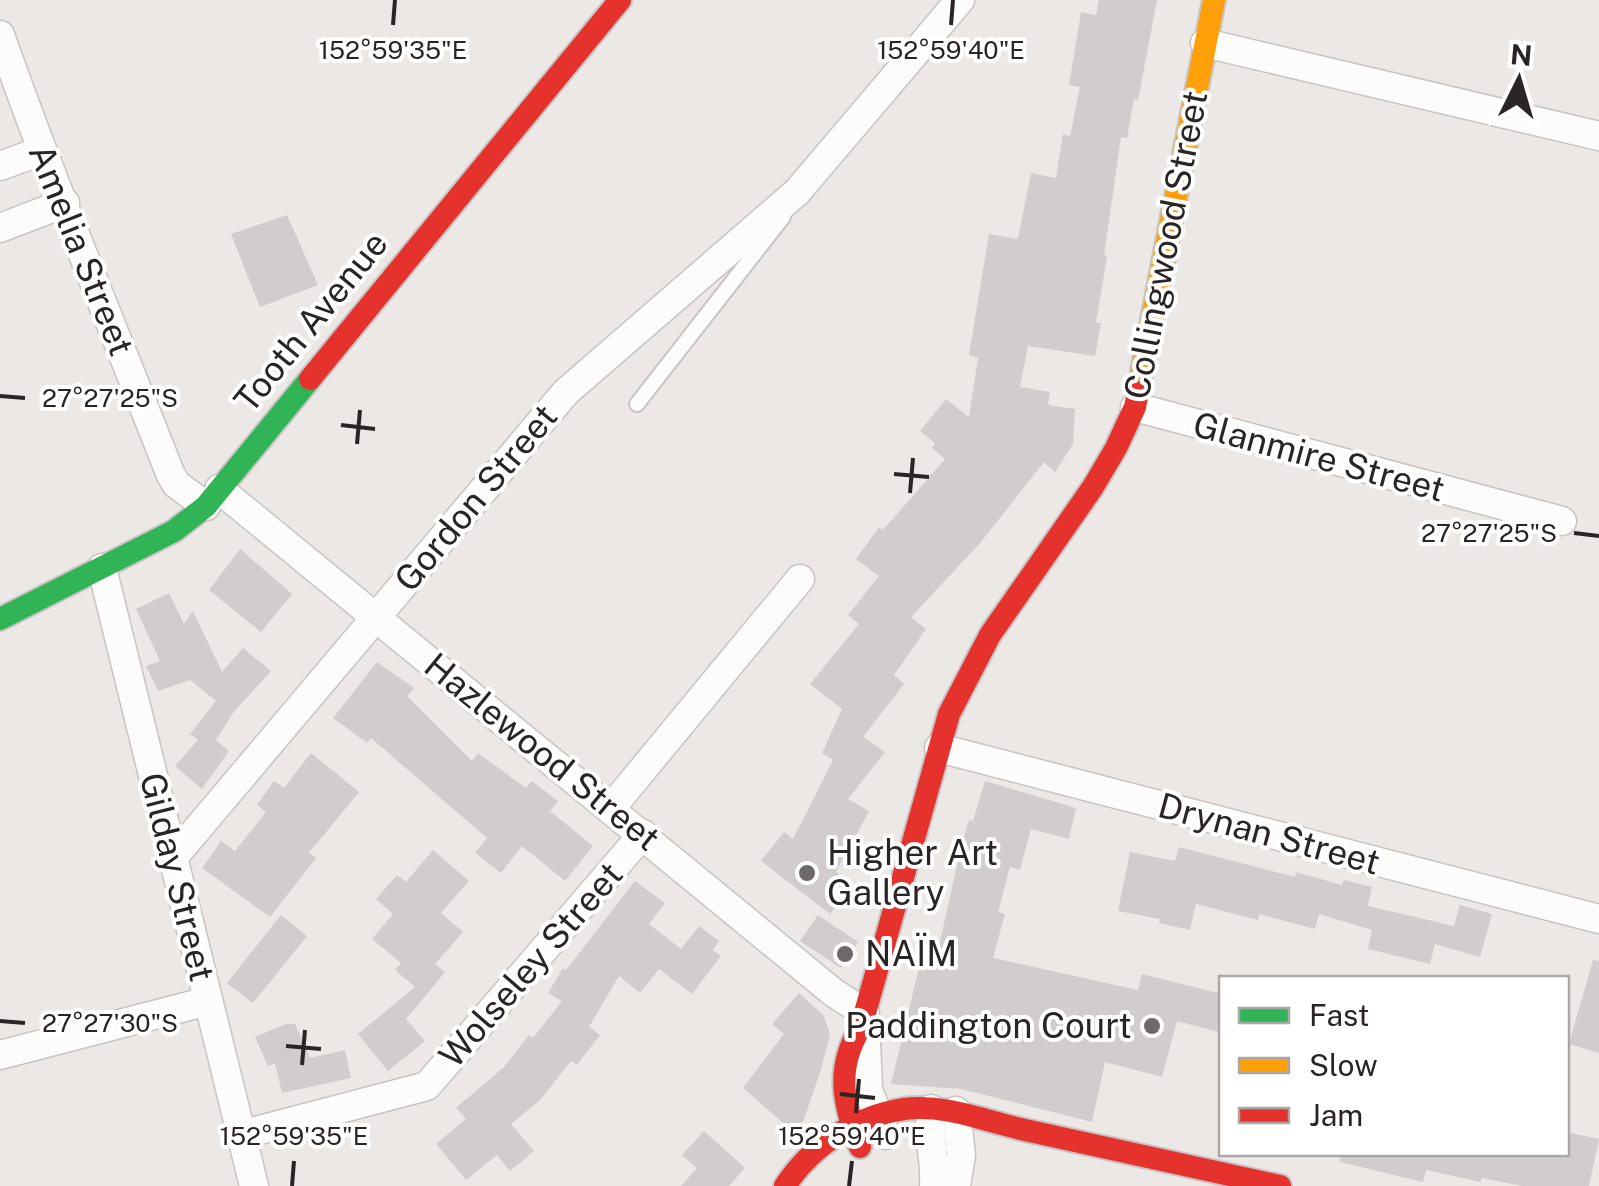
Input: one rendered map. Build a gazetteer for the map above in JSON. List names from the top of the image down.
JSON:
{
  "streets": {
    "street": [
      "Collingwood Street",
      "Amelia Street",
      "Tooth Avenue",
      "Glanmire Street",
      "Gordon Street",
      "Hazlewood Street",
      "Drynan Street",
      "Gilday Street",
      "Wolseley Street"
    ]
  },
  "crossings": [
    ["Collingwood Street", "Glanmire Street"],
    ["Collingwood Street", "Hazlewood Street"],
    ["Collingwood Street", "Drynan Street"],
    ["Amelia Street", "Tooth Avenue"],
    ["Amelia Street", "Hazlewood Street"],
    ["Tooth Avenue", "Hazlewood Street"],
    ["Tooth Avenue", "Gilday Street"],
    ["Gordon Street", "Hazlewood Street"],
    ["Gordon Street", "Gilday Street"],
    ["Hazlewood Street", "Wolseley Street"],
    ["Gilday Street", "Wolseley Street"]
  ],
  "places": ["Higher Art Gallery", "NAÏM", "Paddington Court"],
  "legend": ["Fast", "Slow", "Jam"],
  "north": "top",
  "coordinates": [
    "152°59'35\"E",
    "152°59'40\"E",
    "27°27'25\"S",
    "27°27'30\"S"
  ]
}
